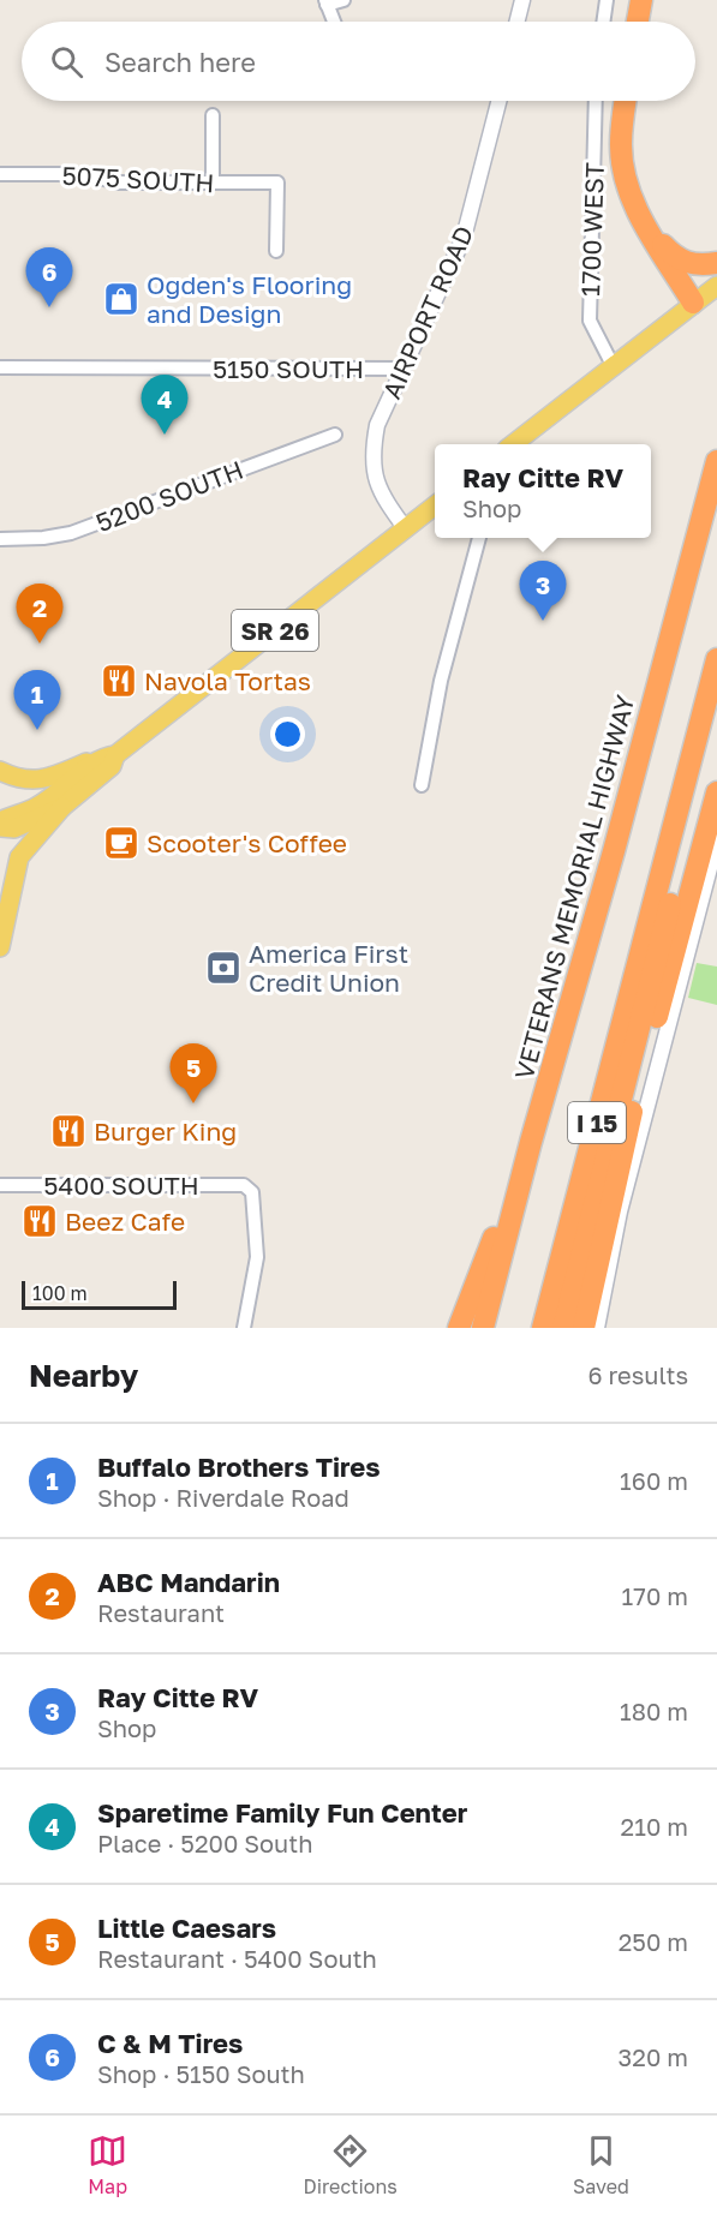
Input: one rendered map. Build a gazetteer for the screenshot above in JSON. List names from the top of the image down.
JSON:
{
  "streets": {
    "highway": ["VETERANS MEMORIAL HIGHWAY", "I 15"],
    "main road": ["SR 26"],
    "street": [
      "5075 SOUTH",
      "1700 WEST",
      "AIRPORT ROAD",
      "5150 SOUTH",
      "5200 SOUTH",
      "5400 SOUTH"
    ]
  },
  "crossings": [
    ["AIRPORT ROAD", "5150 SOUTH"],
    ["AIRPORT ROAD", "SR 26"]
  ],
  "places": {
    "shop": ["Ogden's Flooring and Design"],
    "restaurant": ["Navola Tortas", "Burger King", "Beez Cafe"],
    "cafe": ["Scooter's Coffee"],
    "bank": ["America First Credit Union"]
  },
  "scale_bar": "100 m",
  "page": {
    "search": "Search here",
    "pins": [
      "6",
      "4",
      "3",
      "2",
      "1",
      "5"
    ],
    "popup": ["Ray Citte RV", "Shop"],
    "scale": "100 m",
    "heading": ["Nearby", "6 results"],
    "list": [
      {
        "mark": "1",
        "name": "Buffalo Brothers Tires",
        "note": "Shop · Riverdale Road",
        "value": "160 m"
      },
      {
        "mark": "2",
        "name": "ABC Mandarin",
        "note": "Restaurant",
        "value": "170 m"
      },
      {
        "mark": "3",
        "name": "Ray Citte RV",
        "note": "Shop",
        "value": "180 m"
      },
      {
        "mark": "4",
        "name": "Sparetime Family Fun Center",
        "note": "Place · 5200 South",
        "value": "210 m"
      },
      {
        "mark": "5",
        "name": "Little Caesars",
        "note": "Restaurant · 5400 South",
        "value": "250 m"
      },
      {
        "mark": "6",
        "name": "C & M Tires",
        "note": "Shop · 5150 South",
        "value": "320 m"
      }
    ],
    "nav": ["Map", "Directions", "Saved"]
  }
}
